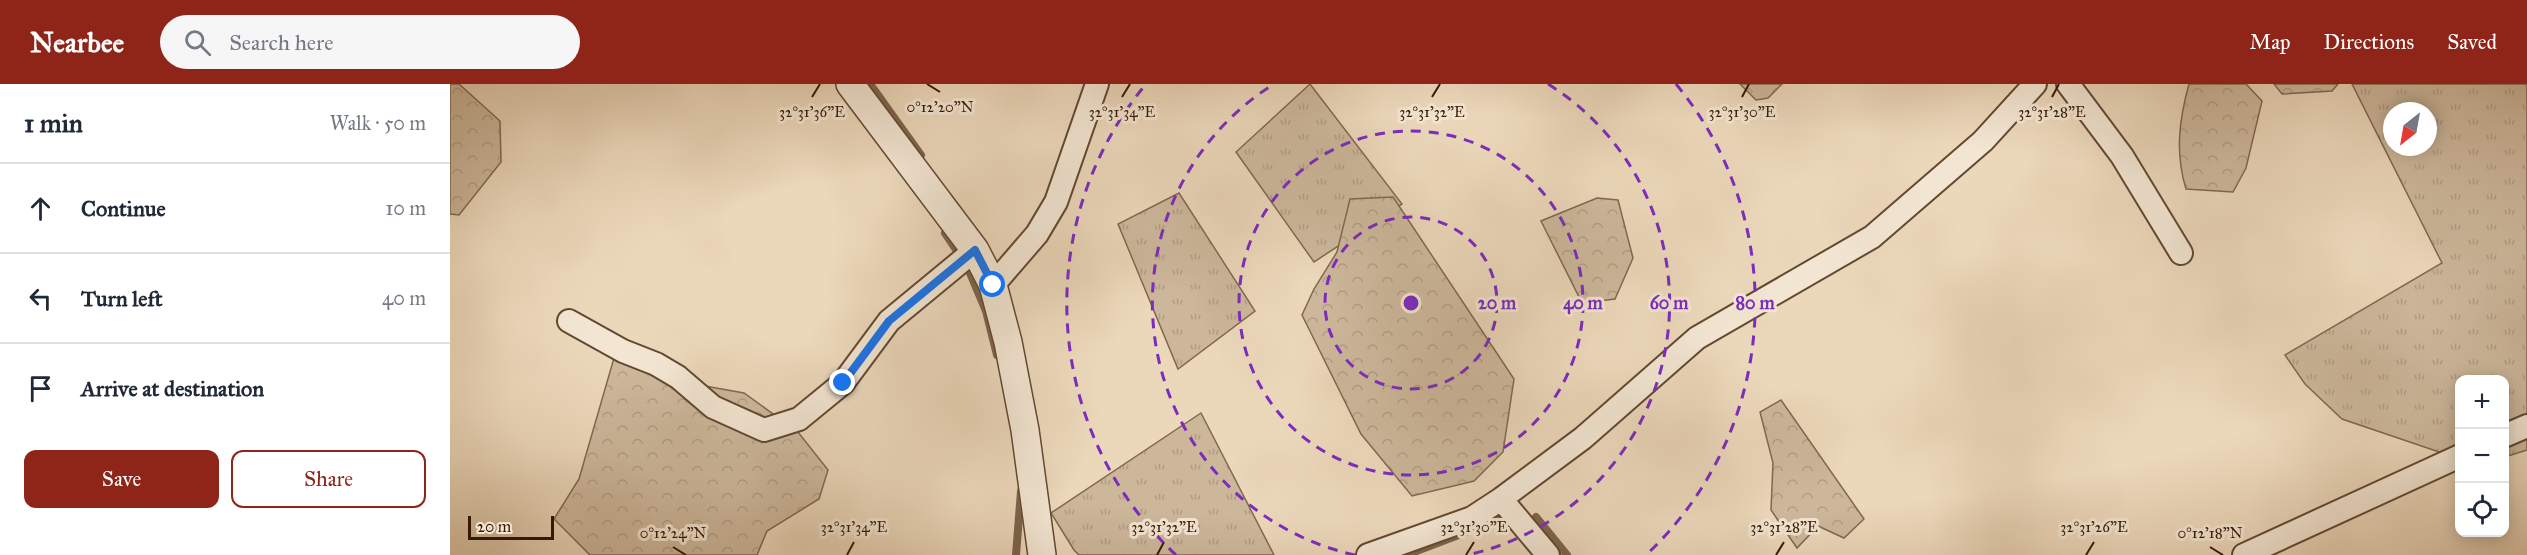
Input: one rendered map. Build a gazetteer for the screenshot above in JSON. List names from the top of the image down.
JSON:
{
  "scale_bar": "20 m",
  "north": "bottom left",
  "page": {
    "header": "Nearbee",
    "search": "Search here",
    "nav": ["Map", "Directions", "Saved"],
    "heading": ["1 min", "Walk · 50 m"],
    "list": [
      ["Continue", "10 m"],
      ["Turn left", "40 m"],
      "Arrive at destination"
    ],
    "map_buttons": ["+", "−"],
    "buttons": ["Save", "Share"],
    "scale": "20 m"
  },
  "coordinates": [
    "0°12'20\"N",
    "32°31'36\"E",
    "32°31'34\"E",
    "32°31'32\"E",
    "32°31'30\"E",
    "32°31'28\"E",
    "32°31'26\"E",
    "0°12'24\"N",
    "0°12'18\"N"
  ],
  "rings": [
    "20 m",
    "40 m",
    "60 m",
    "80 m"
  ]
}
